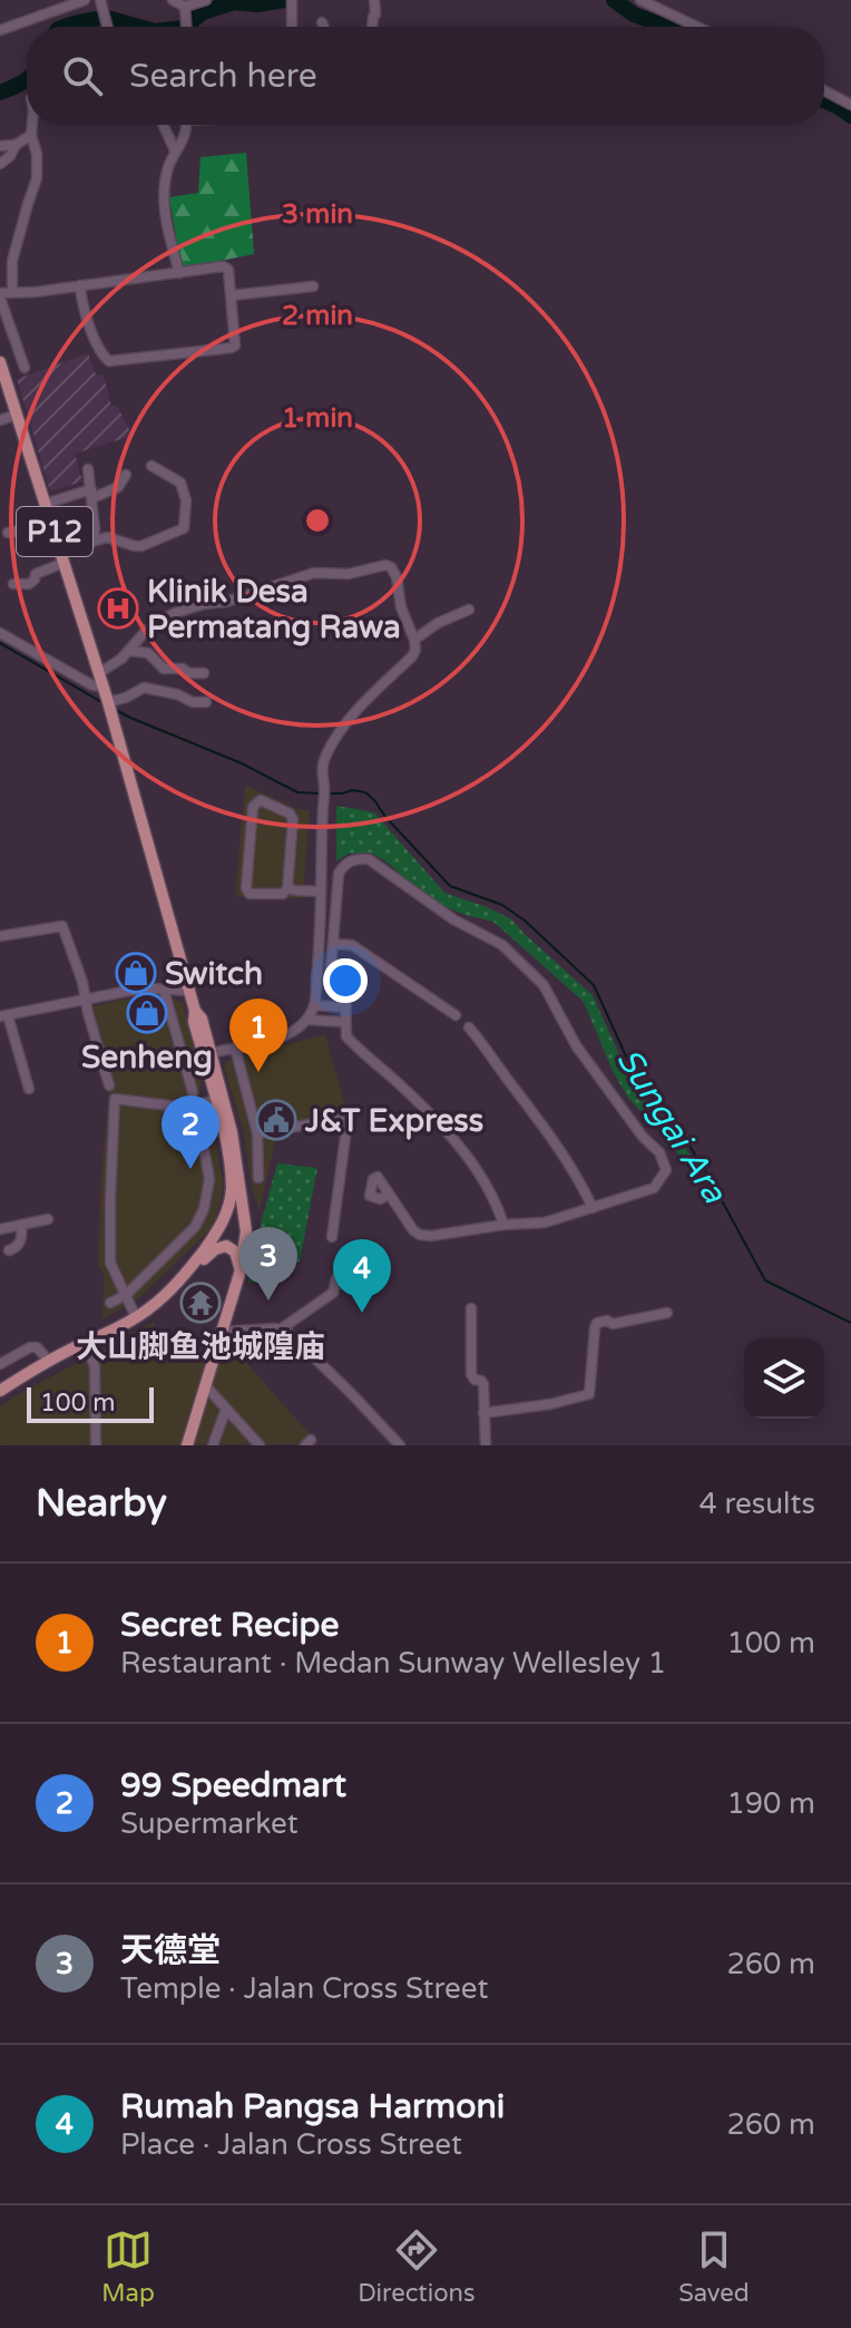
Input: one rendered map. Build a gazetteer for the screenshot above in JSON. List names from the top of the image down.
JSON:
{
  "streets": {
    "main road": ["P12"]
  },
  "water": ["Sungai Ara"],
  "places": {
    "hospital": ["Klinik Desa Permatang Rawa"],
    "shop": ["Switch", "Senheng"],
    "public building": ["J&T Express"],
    "temple": ["大山脚鱼池城隍庙"]
  },
  "scale_bar": "100 m",
  "page": {
    "search": "Search here",
    "pins": [
      "1",
      "2",
      "3",
      "4"
    ],
    "scale": "100 m",
    "heading": ["Nearby", "4 results"],
    "list": [
      {
        "mark": "1",
        "name": "Secret Recipe",
        "note": "Restaurant · Medan Sunway Wellesley 1",
        "value": "100 m"
      },
      {
        "mark": "2",
        "name": "99 Speedmart",
        "note": "Supermarket",
        "value": "190 m"
      },
      {
        "mark": "3",
        "name": "天德堂",
        "note": "Temple · Jalan Cross Street",
        "value": "260 m"
      },
      {
        "mark": "4",
        "name": "Rumah Pangsa Harmoni",
        "note": "Place · Jalan Cross Street",
        "value": "260 m"
      }
    ],
    "nav": ["Map", "Directions", "Saved"]
  },
  "rings": ["3 min", "2 min", "1 min"]
}
